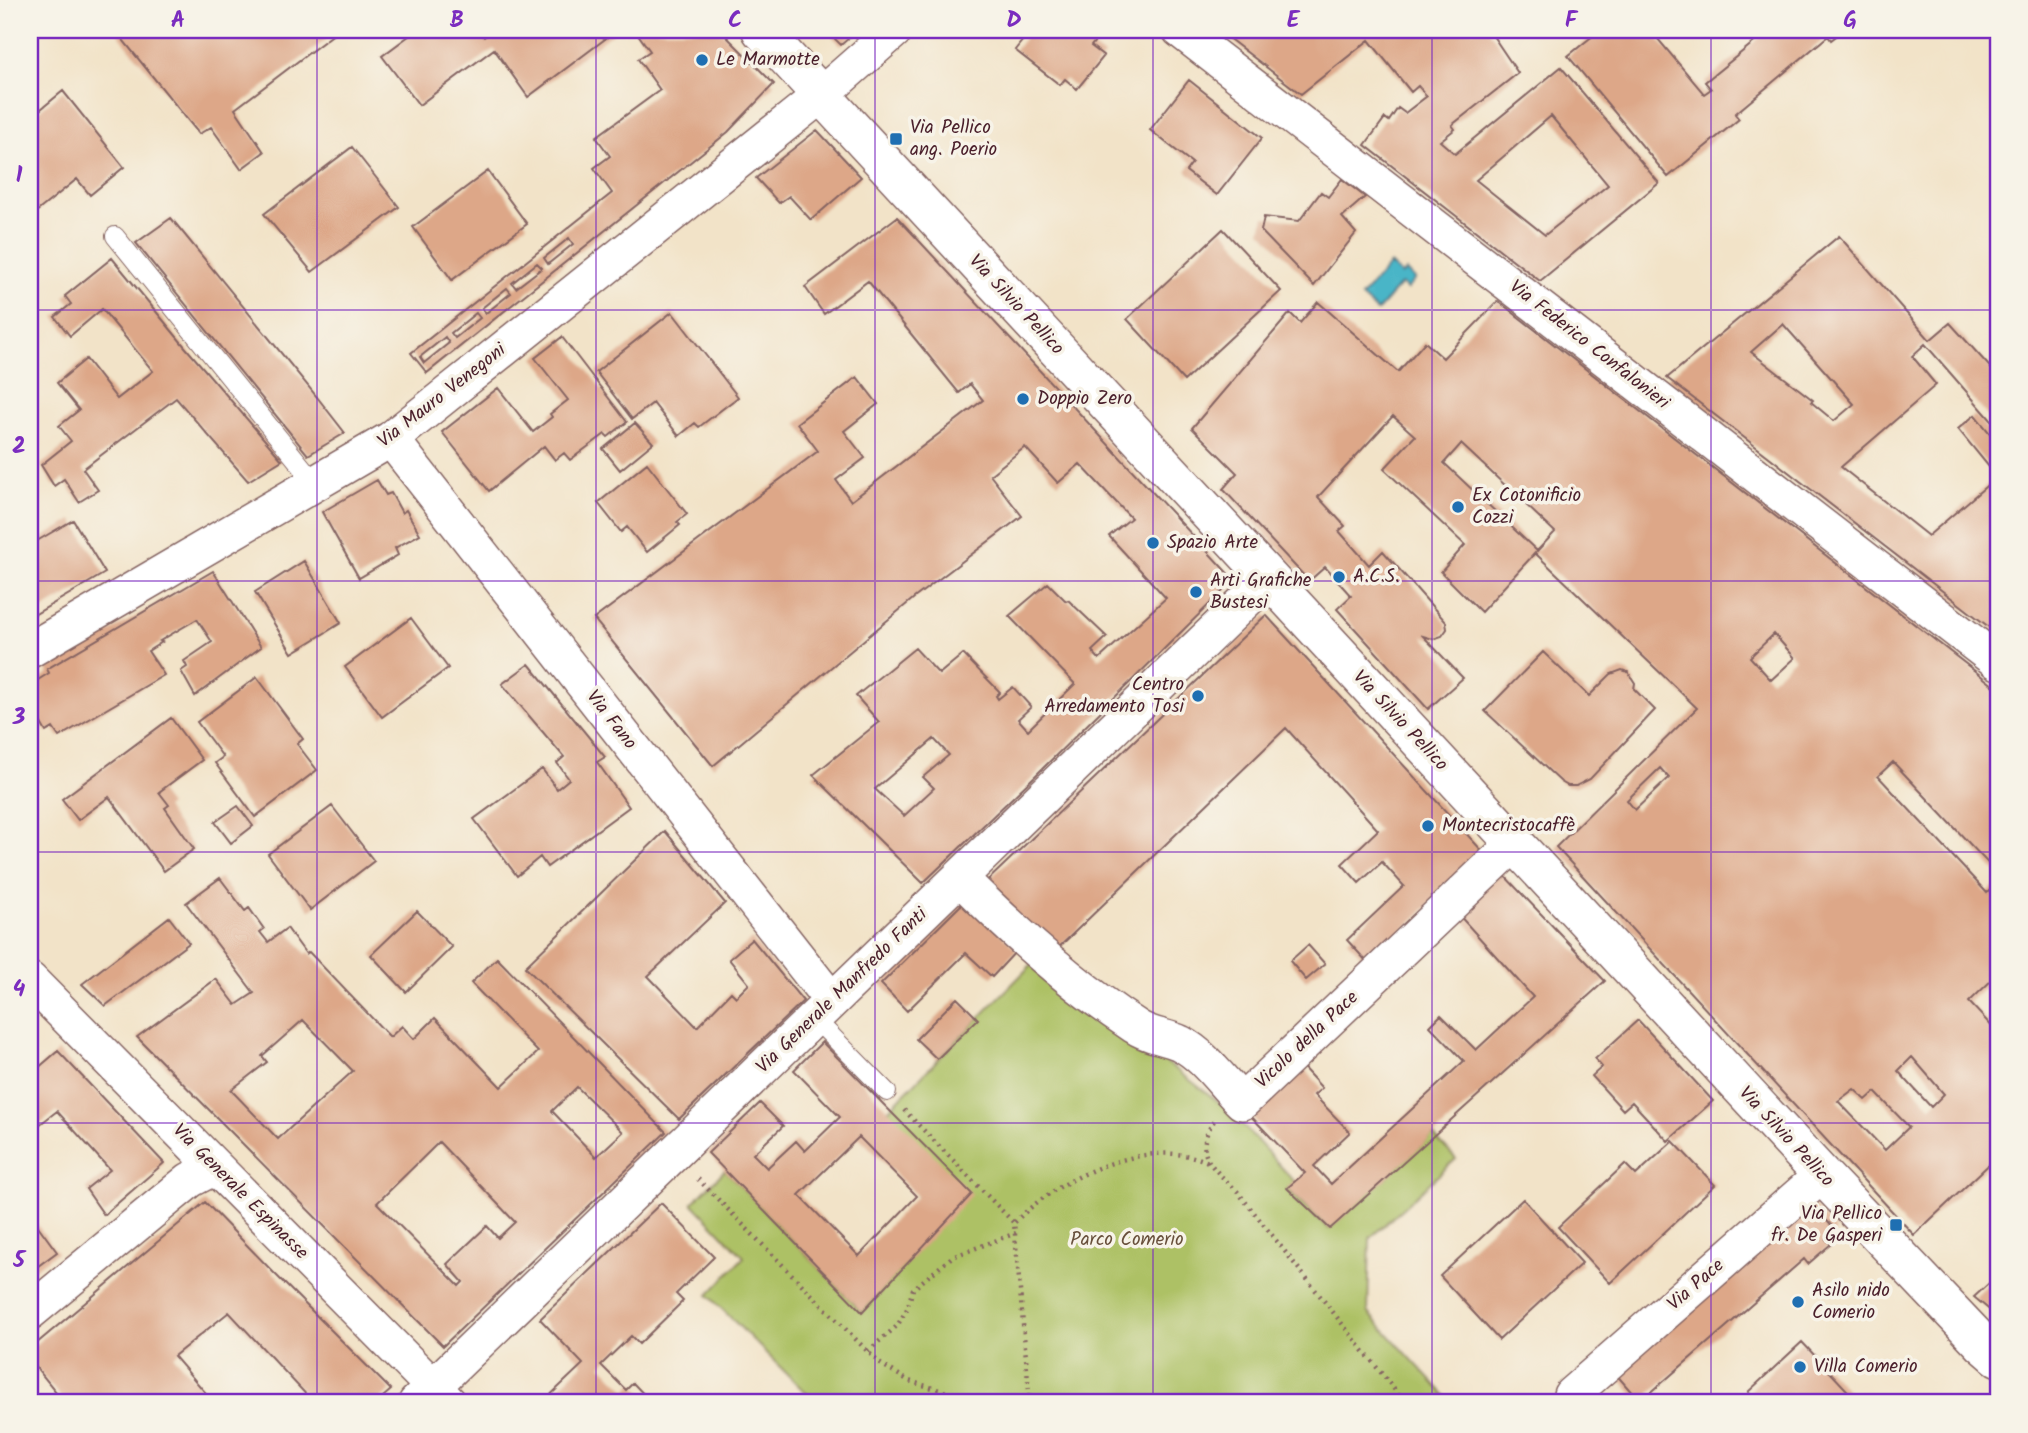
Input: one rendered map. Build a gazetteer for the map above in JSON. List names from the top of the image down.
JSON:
{
  "streets": {
    "street": [
      "Via Silvio Pellico",
      "Via Federico Confalonieri",
      "Via Mauro Venegoni",
      "Via Fano",
      "Via Generale Manfredo Fanti",
      "Vicolo della Pace",
      "Via Generale Espinasse",
      "Via Pace"
    ]
  },
  "crossings": [
    ["Via Silvio Pellico", "Via Mauro Venegoni"],
    ["Via Silvio Pellico", "Via Generale Manfredo Fanti"],
    ["Via Silvio Pellico", "Vicolo della Pace"],
    ["Via Silvio Pellico", "Via Pace"],
    ["Via Mauro Venegoni", "Via Fano"],
    ["Via Fano", "Via Generale Manfredo Fanti"],
    ["Via Generale Manfredo Fanti", "Vicolo della Pace"],
    ["Via Generale Manfredo Fanti", "Via Generale Espinasse"]
  ],
  "parks": ["Parco Comerio"],
  "places": {
    "other": [
      "Le Marmotte",
      "Doppio Zero",
      "Ex Cotonificio Cozzi",
      "Spazio Arte",
      "A.C.S.",
      "Arti Grafiche Bustesi",
      "Centro Arredamento Tosi",
      "Montecristocaffè",
      "Asilo nido Comerio",
      "Villa Comerio"
    ],
    "transit": ["Via Pellico ang. Poerio", "Via Pellico fr. De Gasperi"]
  },
  "grid": {
    "columns": [
      "A",
      "B",
      "C",
      "D",
      "E",
      "F",
      "G"
    ],
    "rows": [
      "1",
      "2",
      "3",
      "4",
      "5"
    ]
  }
}
